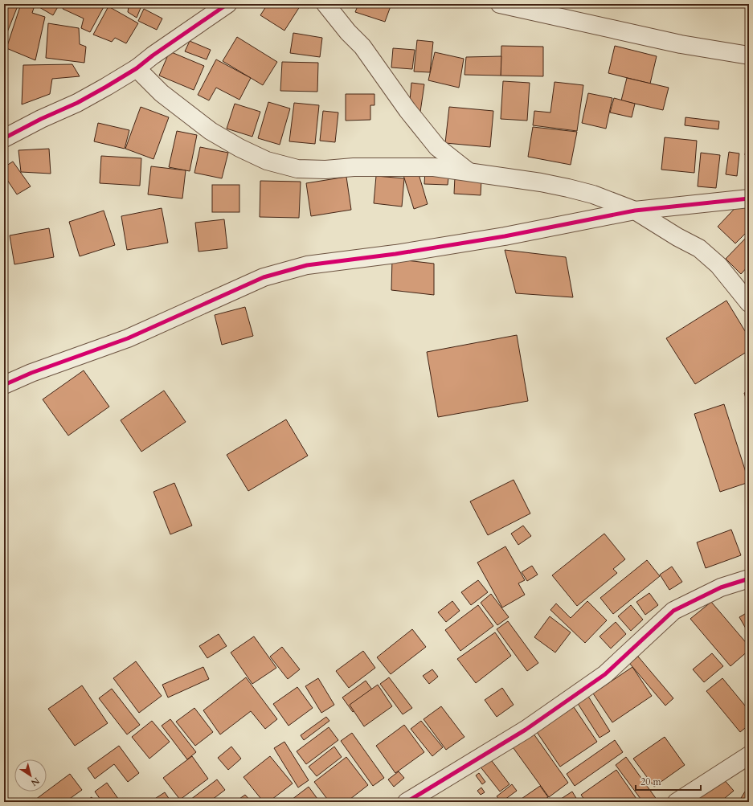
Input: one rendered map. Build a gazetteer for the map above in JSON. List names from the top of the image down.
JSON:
{
  "scale_bar": "20 m",
  "north": "bottom right"
}
